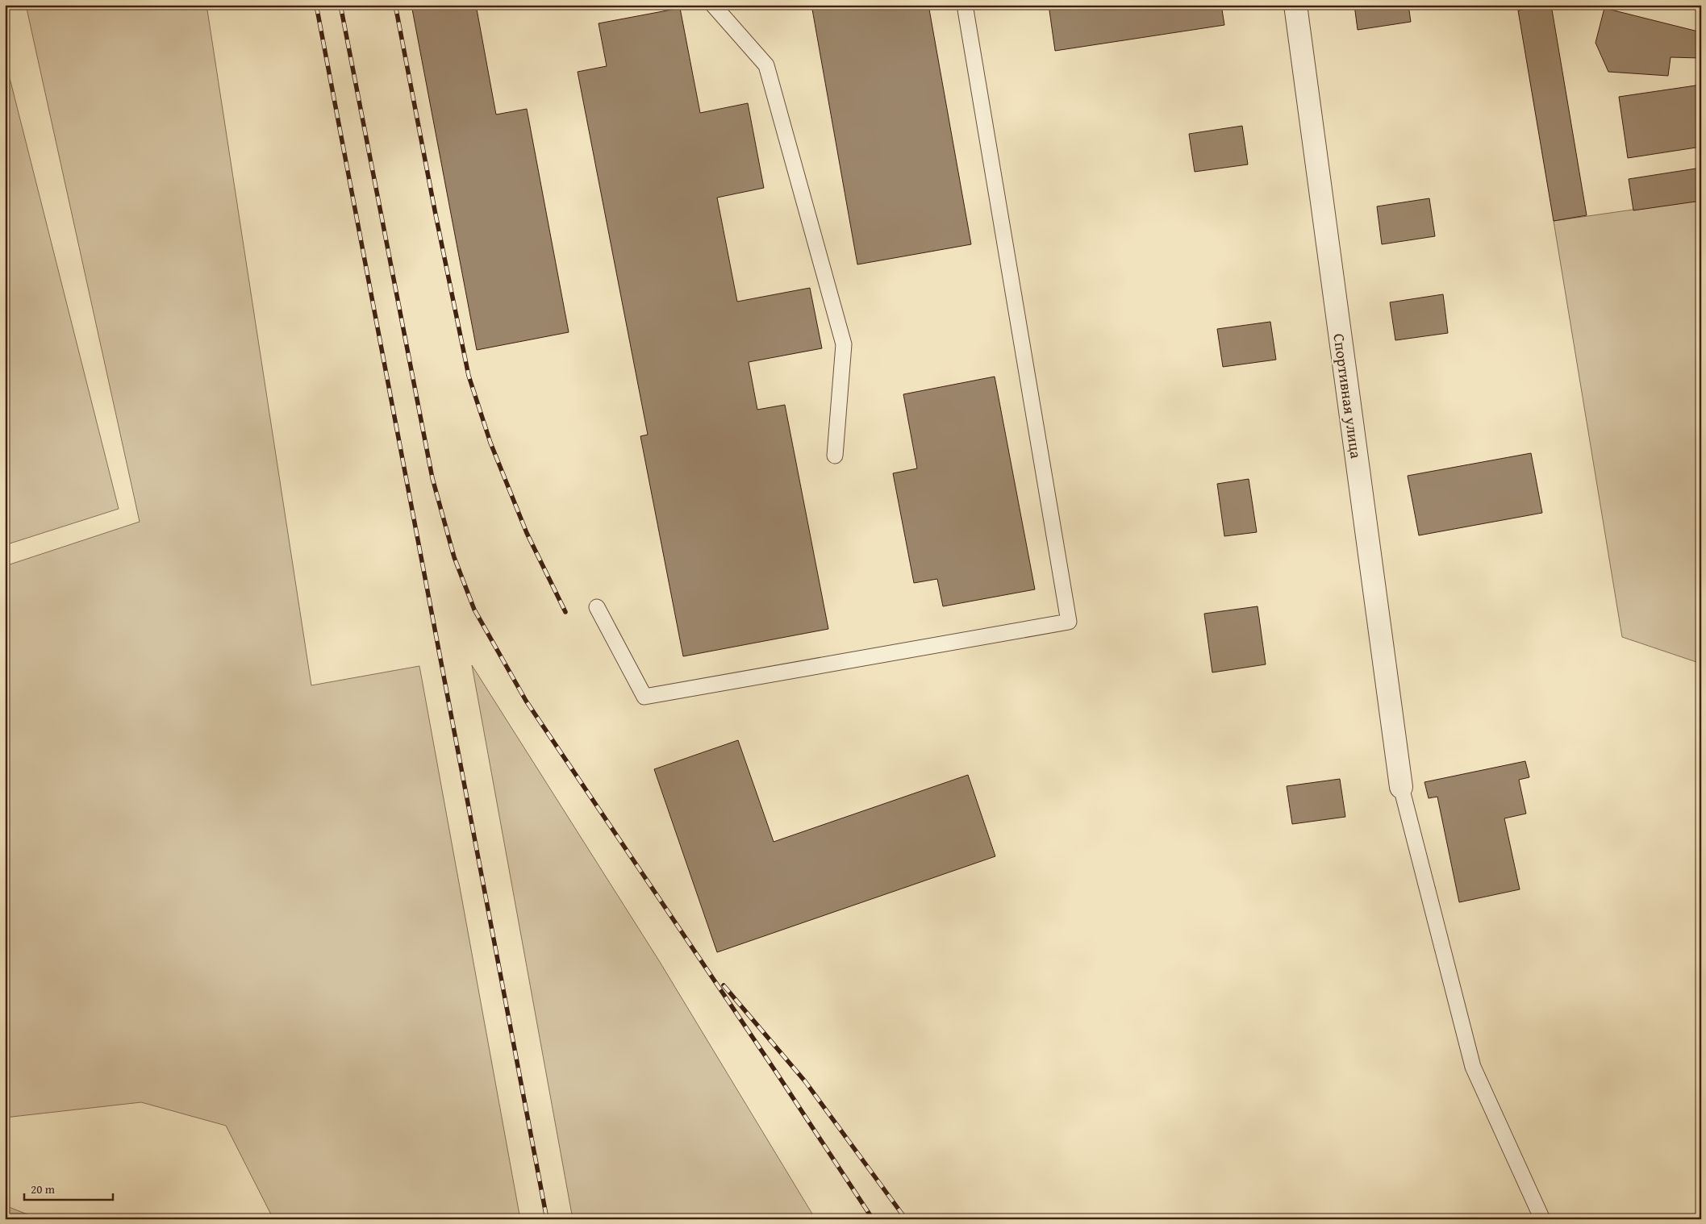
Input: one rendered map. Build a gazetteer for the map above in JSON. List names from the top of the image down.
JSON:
{
  "streets": {
    "street": ["Спортивная улица"]
  },
  "scale_bar": "20 m"
}
